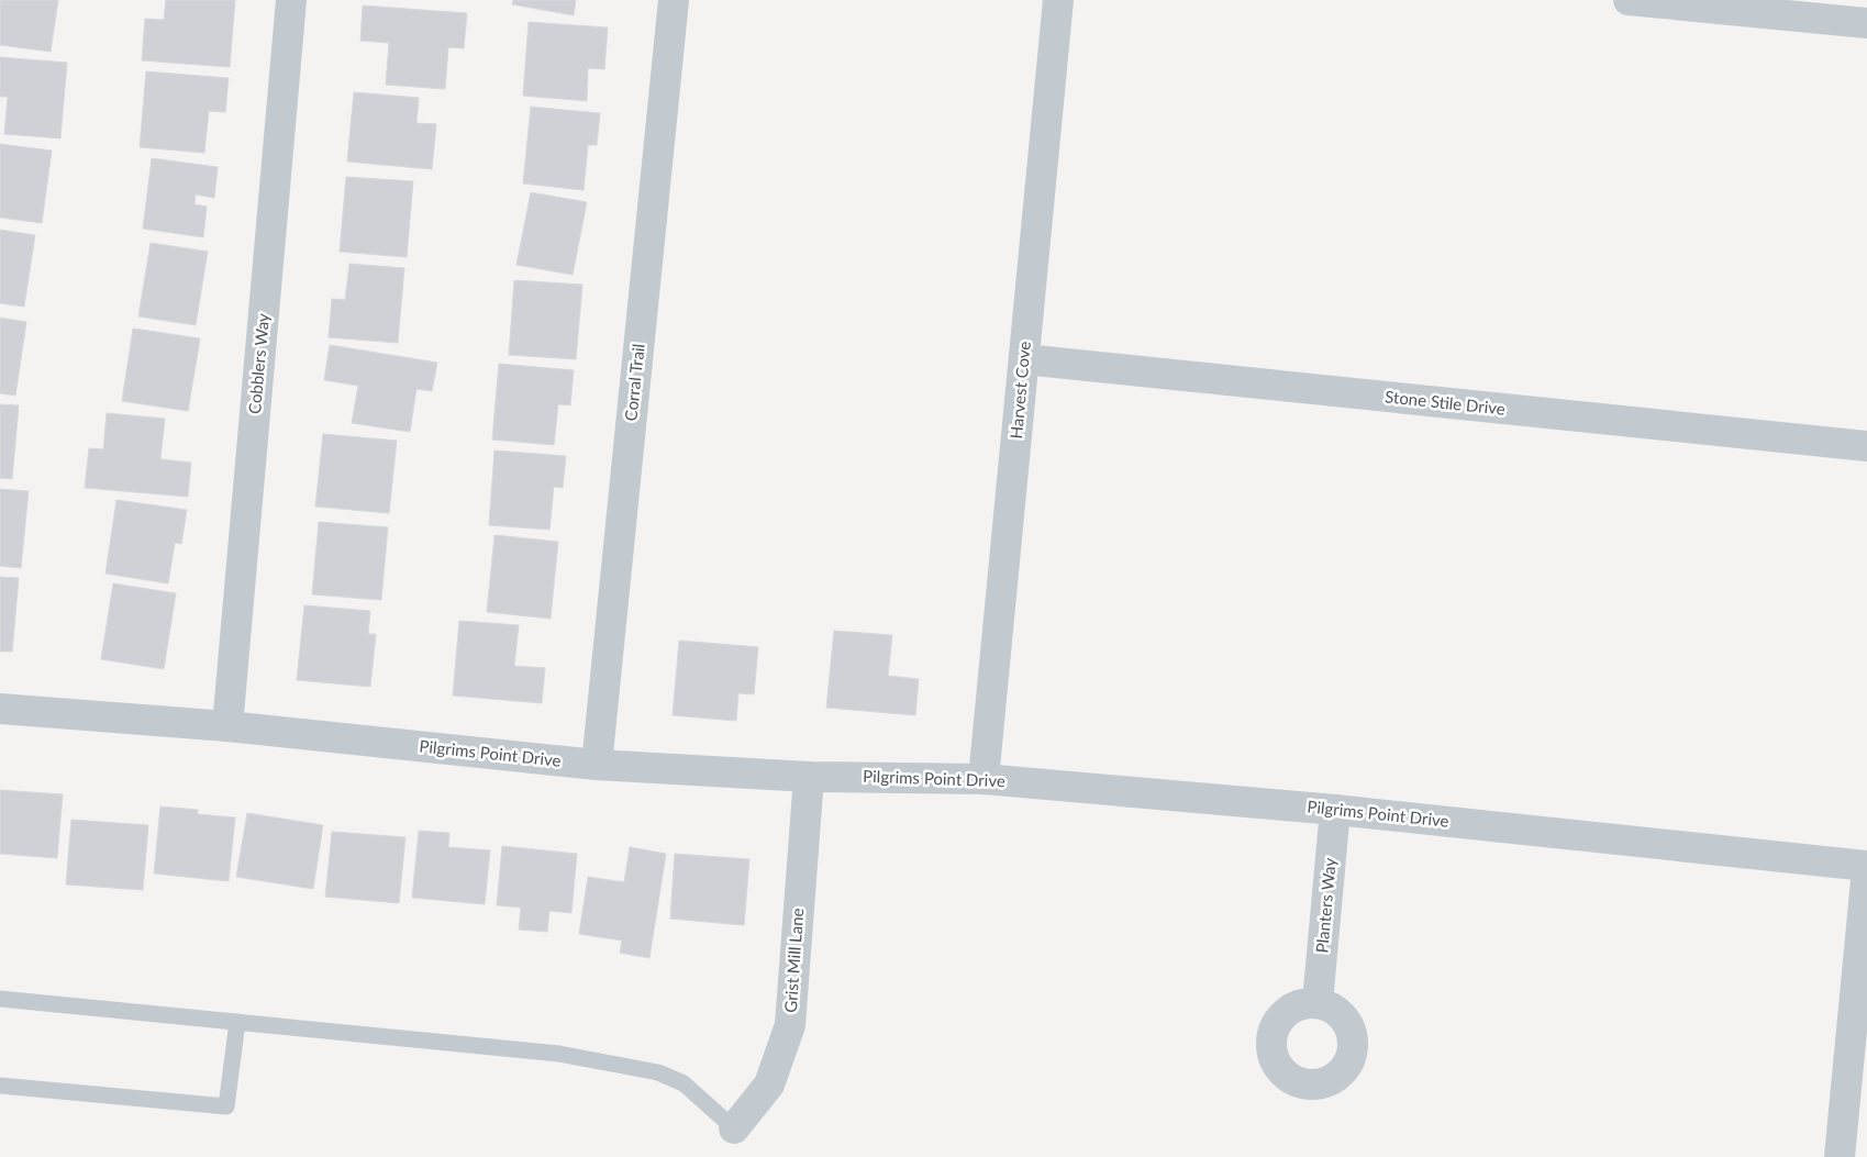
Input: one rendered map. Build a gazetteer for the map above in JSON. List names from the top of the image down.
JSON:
{
  "streets": {
    "street": [
      "Cobblers Way",
      "Corral Trail",
      "Harvest Cove",
      "Stone Stile Drive",
      "Pilgrims Point Drive",
      "Planters Way",
      "Grist Mill Lane"
    ]
  },
  "crossings": [
    ["Cobblers Way", "Pilgrims Point Drive"],
    ["Corral Trail", "Pilgrims Point Drive"],
    ["Harvest Cove", "Stone Stile Drive"],
    ["Harvest Cove", "Pilgrims Point Drive"],
    ["Pilgrims Point Drive", "Planters Way"],
    ["Pilgrims Point Drive", "Grist Mill Lane"]
  ]
}
